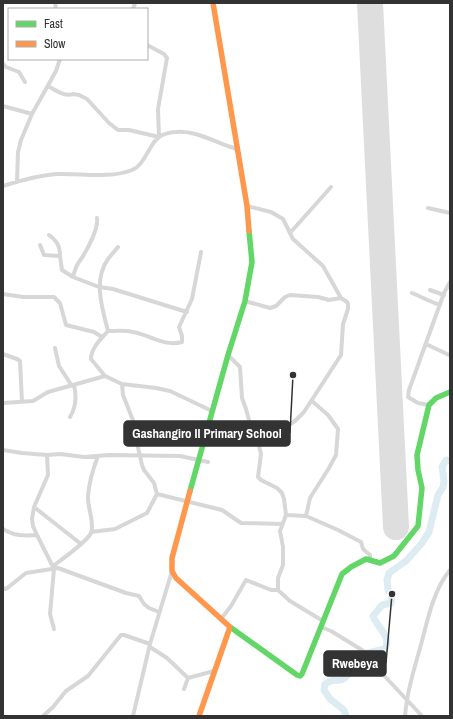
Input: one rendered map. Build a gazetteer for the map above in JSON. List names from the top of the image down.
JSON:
{
  "places": ["Gashangiro II Primary School", "Rwebeya"],
  "legend": ["Fast", "Slow"]
}
